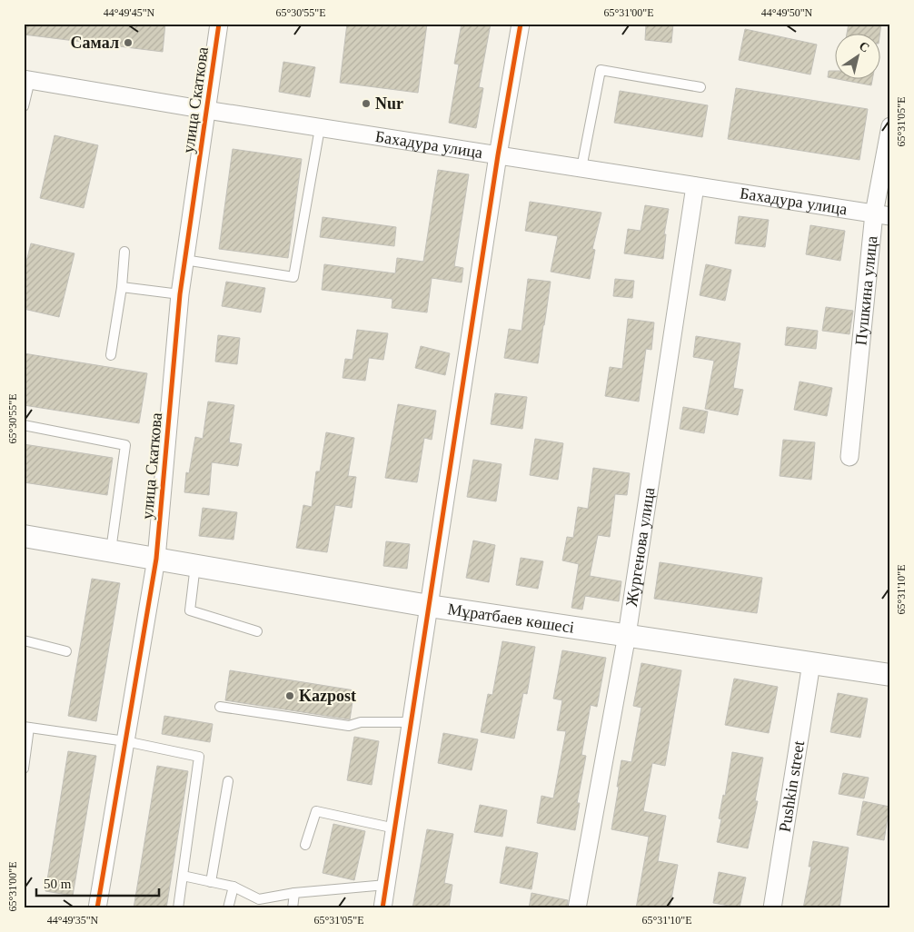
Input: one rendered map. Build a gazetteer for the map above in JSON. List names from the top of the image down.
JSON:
{
  "streets": {
    "street": [
      "улица Скаткова",
      "Бахадура улица",
      "Пушкина улица",
      "Жургенова улица",
      "Мұратбаев көшесі",
      "Pushkin street"
    ]
  },
  "crossings": [
    ["улица Скаткова", "Бахадура улица"],
    ["улица Скаткова", "Мұратбаев көшесі"],
    ["Бахадура улица", "Пушкина улица"],
    ["Бахадура улица", "Жургенова улица"],
    ["Жургенова улица", "Мұратбаев көшесі"],
    ["Мұратбаев көшесі", "Pushkin street"]
  ],
  "places": ["Самал", "Nur", "Kazpost"],
  "scale_bar": "50 m",
  "north": "top right",
  "coordinates": [
    "44°49'45\"N",
    "65°30'55\"E",
    "65°31'00\"E",
    "44°49'50\"N",
    "65°31'05\"E",
    "65°31'10\"E",
    "44°49'35\"N"
  ]
}
